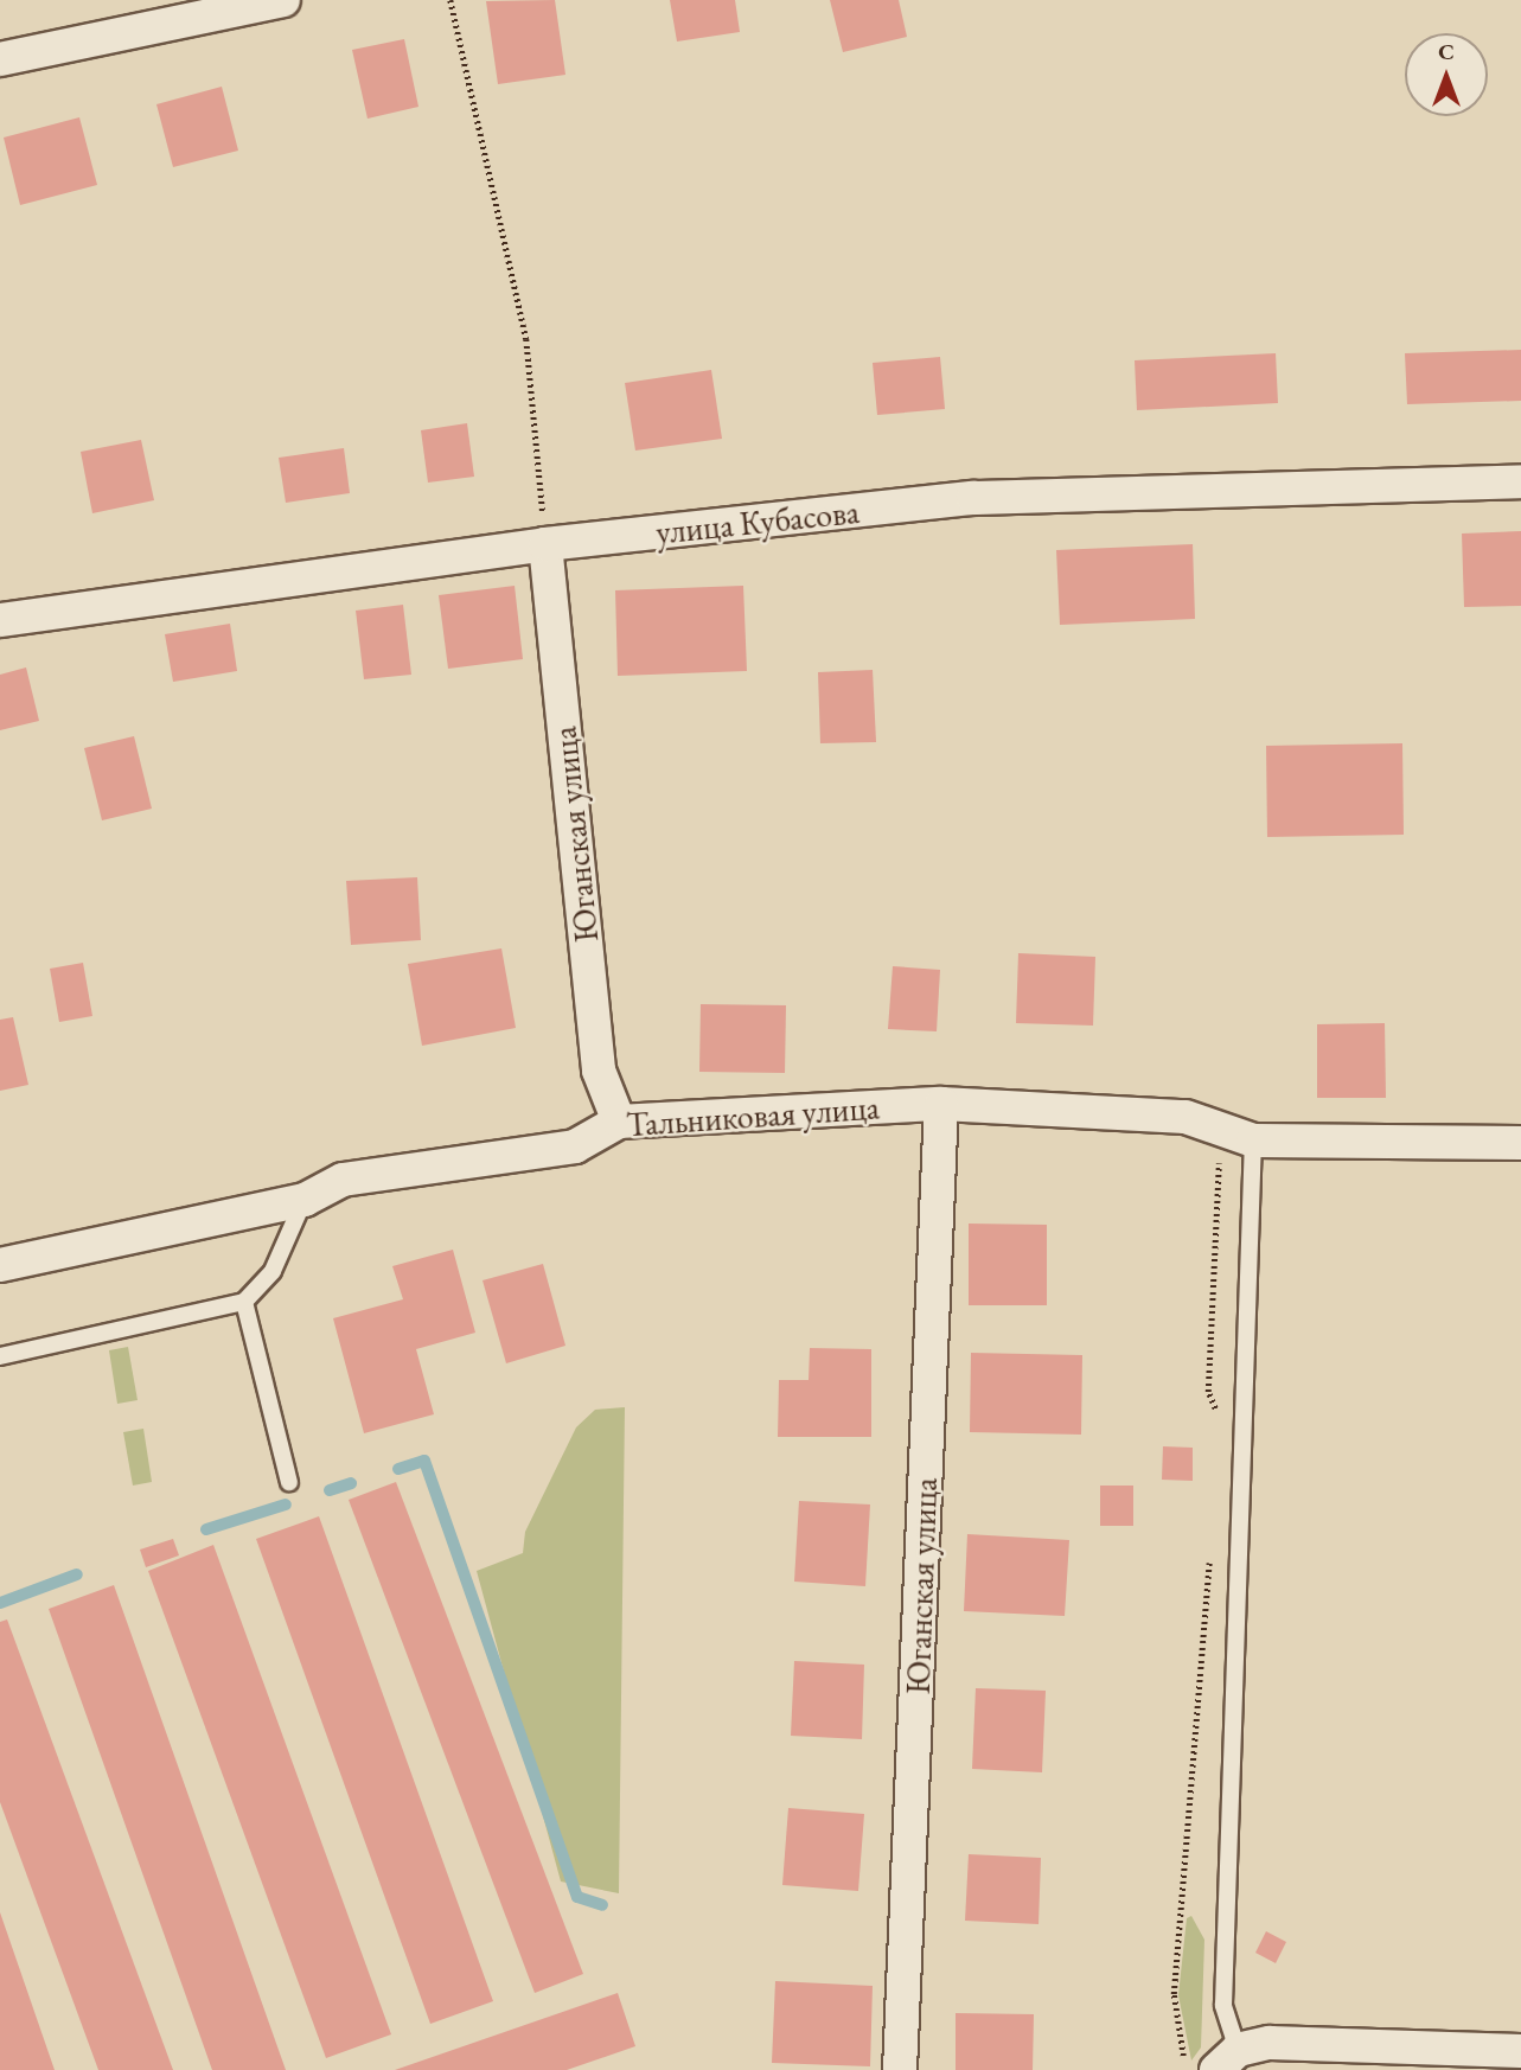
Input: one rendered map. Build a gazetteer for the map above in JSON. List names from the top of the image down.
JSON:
{
  "streets": {
    "street": ["улица Кубасова", "Юганская улица", "Тальниковая улица"]
  },
  "crossings": [
    ["улица Кубасова", "Юганская улица"],
    ["Юганская улица", "Тальниковая улица"]
  ],
  "north": "top"
}
